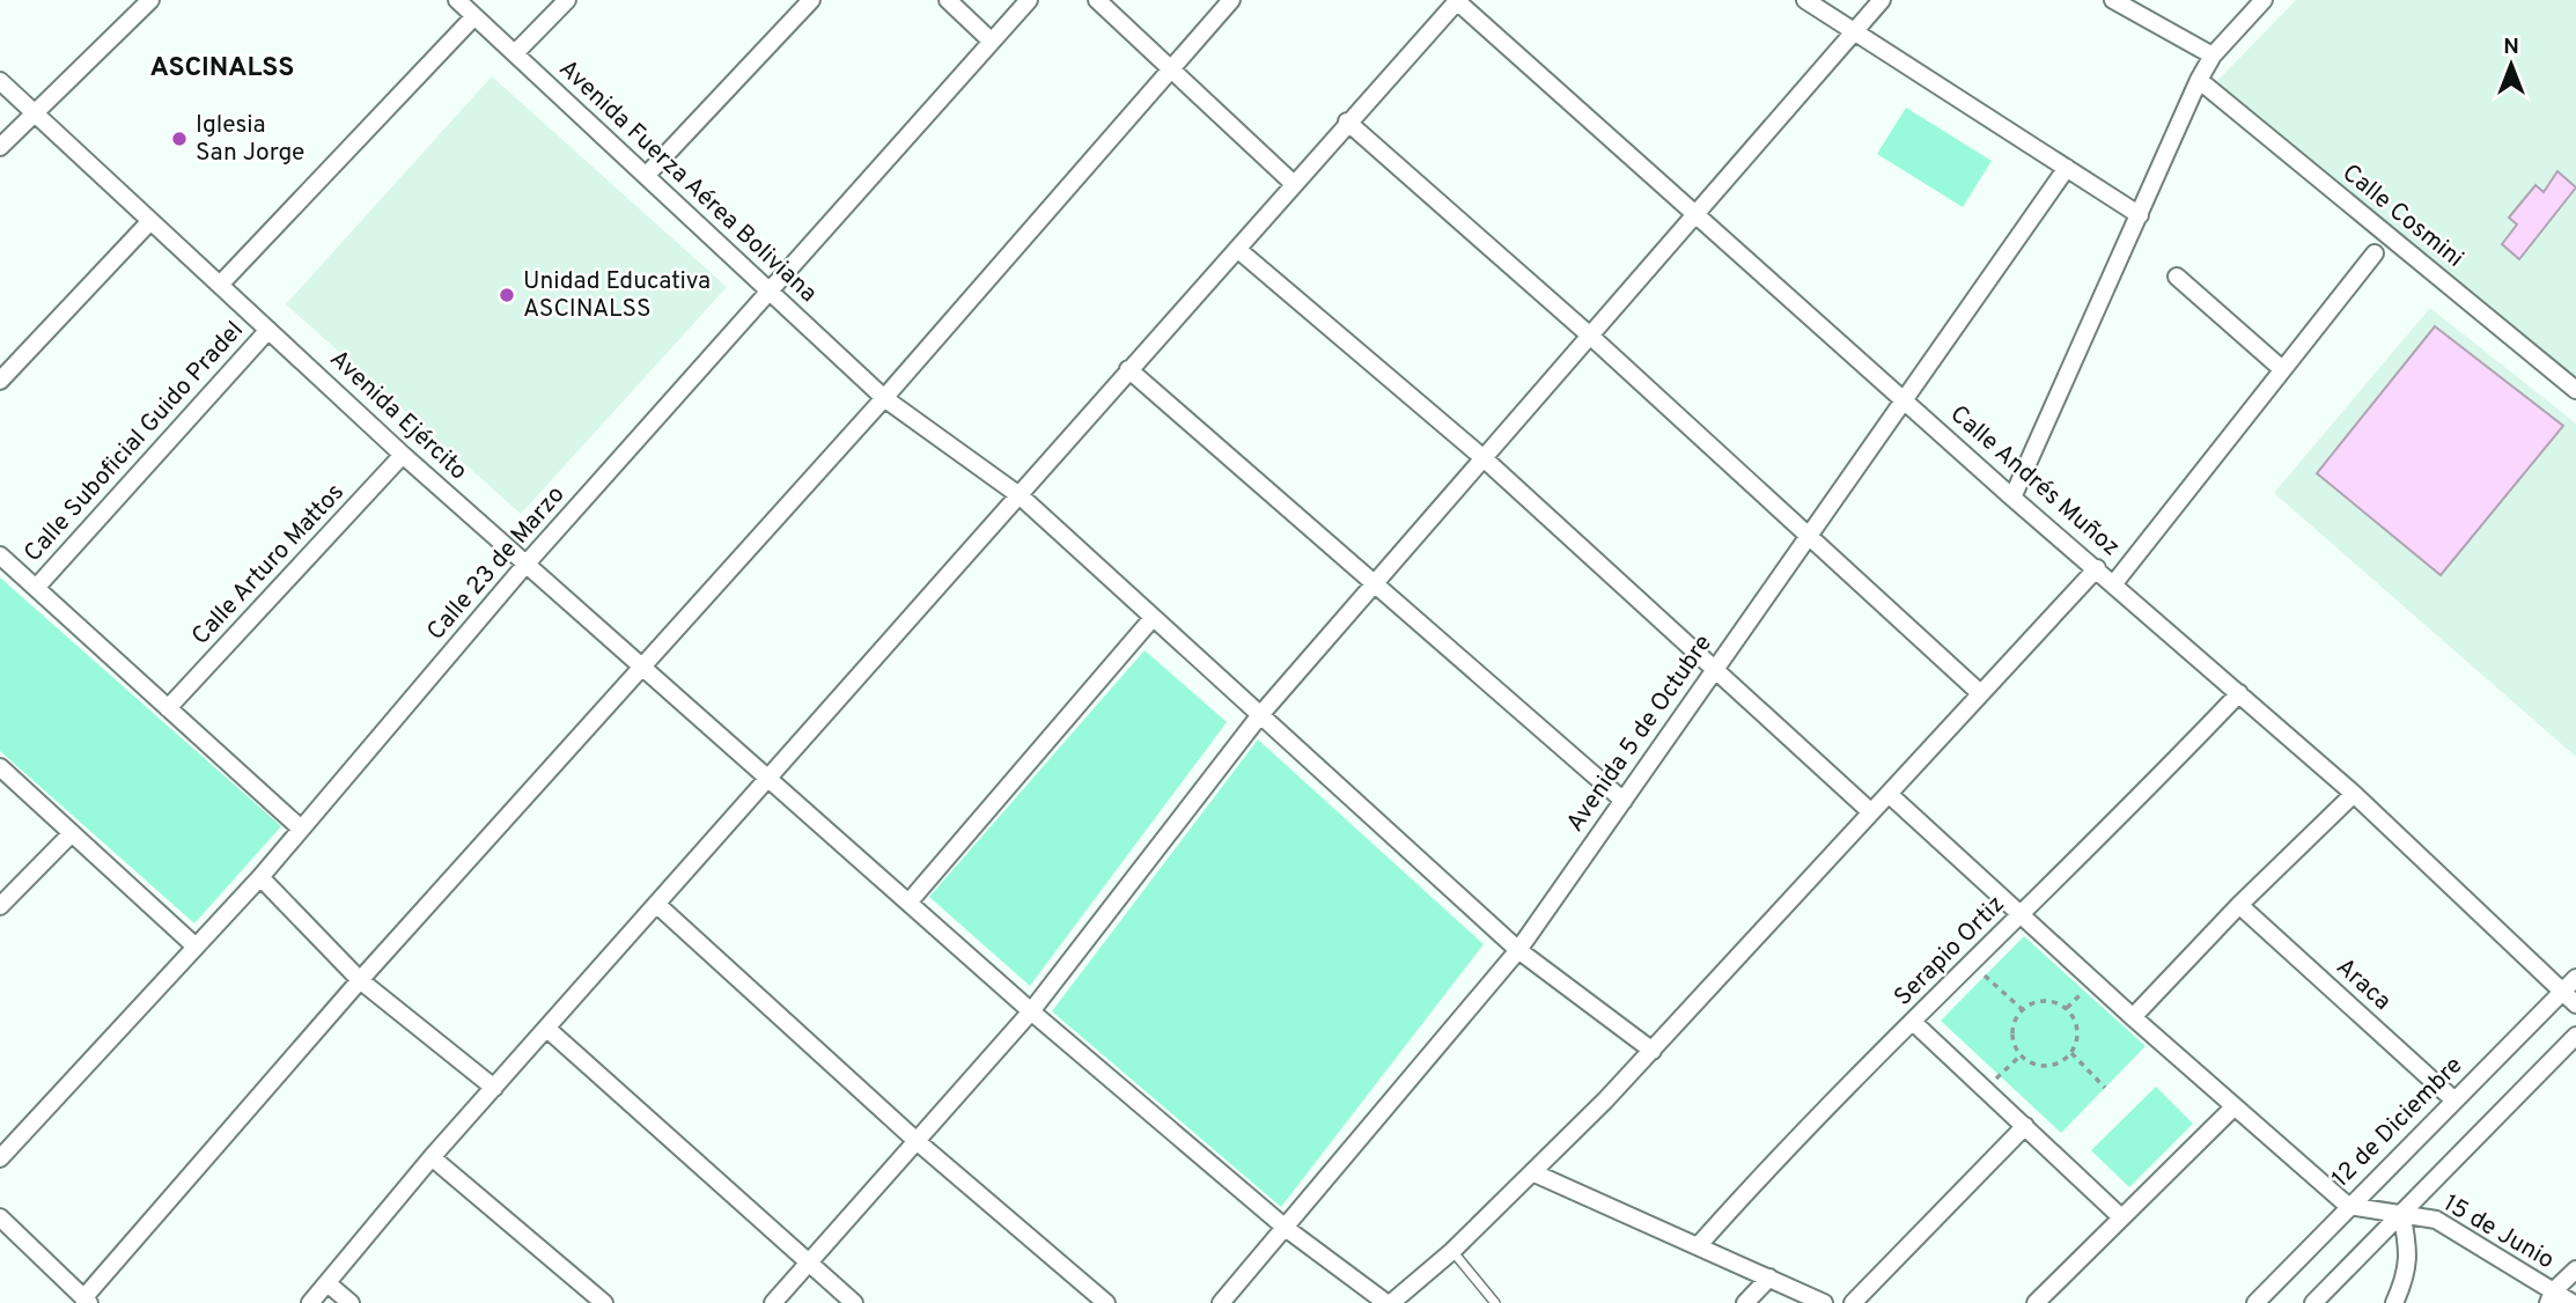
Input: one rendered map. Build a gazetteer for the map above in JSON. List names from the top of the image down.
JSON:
{
  "streets": {
    "street": [
      "Avenida Fuerza Aérea Boliviana",
      "Calle Cosmini",
      "Avenida Ejército",
      "Calle Suboficial Guido Pradel",
      "Calle Andrés Muñoz",
      "Calle 23 de Marzo",
      "Calle Arturo Mattos",
      "Avenida 5 de Octubre",
      "Serapio Ortiz",
      "Araca",
      "12 de Diciembre",
      "15 de Junio"
    ]
  },
  "crossings": [
    ["Avenida Fuerza Aérea Boliviana", "Calle 23 de Marzo"],
    ["Avenida Fuerza Aérea Boliviana", "Avenida 5 de Octubre"],
    ["Avenida Ejército", "Calle Suboficial Guido Pradel"],
    ["Avenida Ejército", "Calle 23 de Marzo"],
    ["Avenida Ejército", "Calle Arturo Mattos"],
    ["Avenida Ejército", "Avenida 5 de Octubre"],
    ["Calle Andrés Muñoz", "Avenida 5 de Octubre"],
    ["Calle Andrés Muñoz", "Serapio Ortiz"],
    ["Calle Andrés Muñoz", "12 de Diciembre"],
    ["Araca", "12 de Diciembre"],
    ["12 de Diciembre", "15 de Junio"]
  ],
  "districts": ["ASCINALSS"],
  "places": ["Iglesia San Jorge", "Unidad Educativa ASCINALSS"],
  "north": "top"
}
